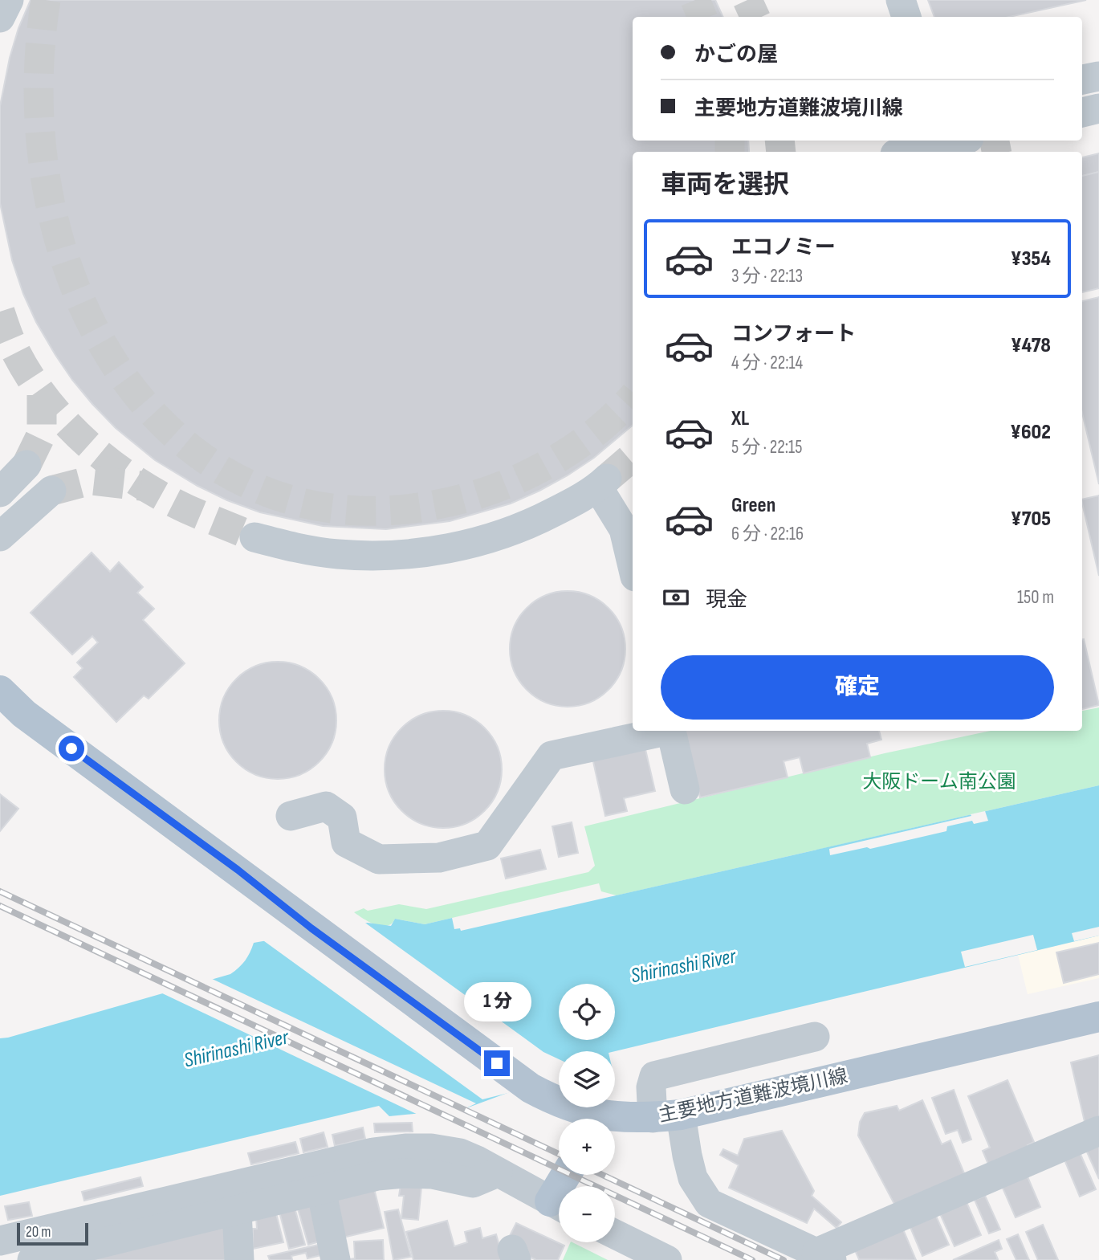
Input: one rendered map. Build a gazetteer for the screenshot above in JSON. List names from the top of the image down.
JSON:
{
  "streets": {
    "main road": ["主要地方道難波境川線"]
  },
  "water": ["Shirinashi River"],
  "parks": ["大阪ドーム南公園"],
  "scale_bar": "20 m",
  "page": {
    "banner": ["かごの屋", "主要地方道難波境川線"],
    "heading": "車両を選択",
    "list": [
      {
        "name": "エコノミー",
        "note": "3 分 · 22:13",
        "value": "¥354"
      },
      {
        "name": "コンフォート",
        "note": "4 分 · 22:14",
        "value": "¥478"
      },
      {
        "name": "XL",
        "note": "5 分 · 22:15",
        "value": "¥602"
      },
      {
        "name": "Green",
        "note": "6 分 · 22:16",
        "value": "¥705"
      }
    ],
    "pay": ["現金", "150 m"],
    "buttons": "確定",
    "bubble": "1 分",
    "map_buttons": ["+", "−"],
    "scale": "20 m"
  }
}
